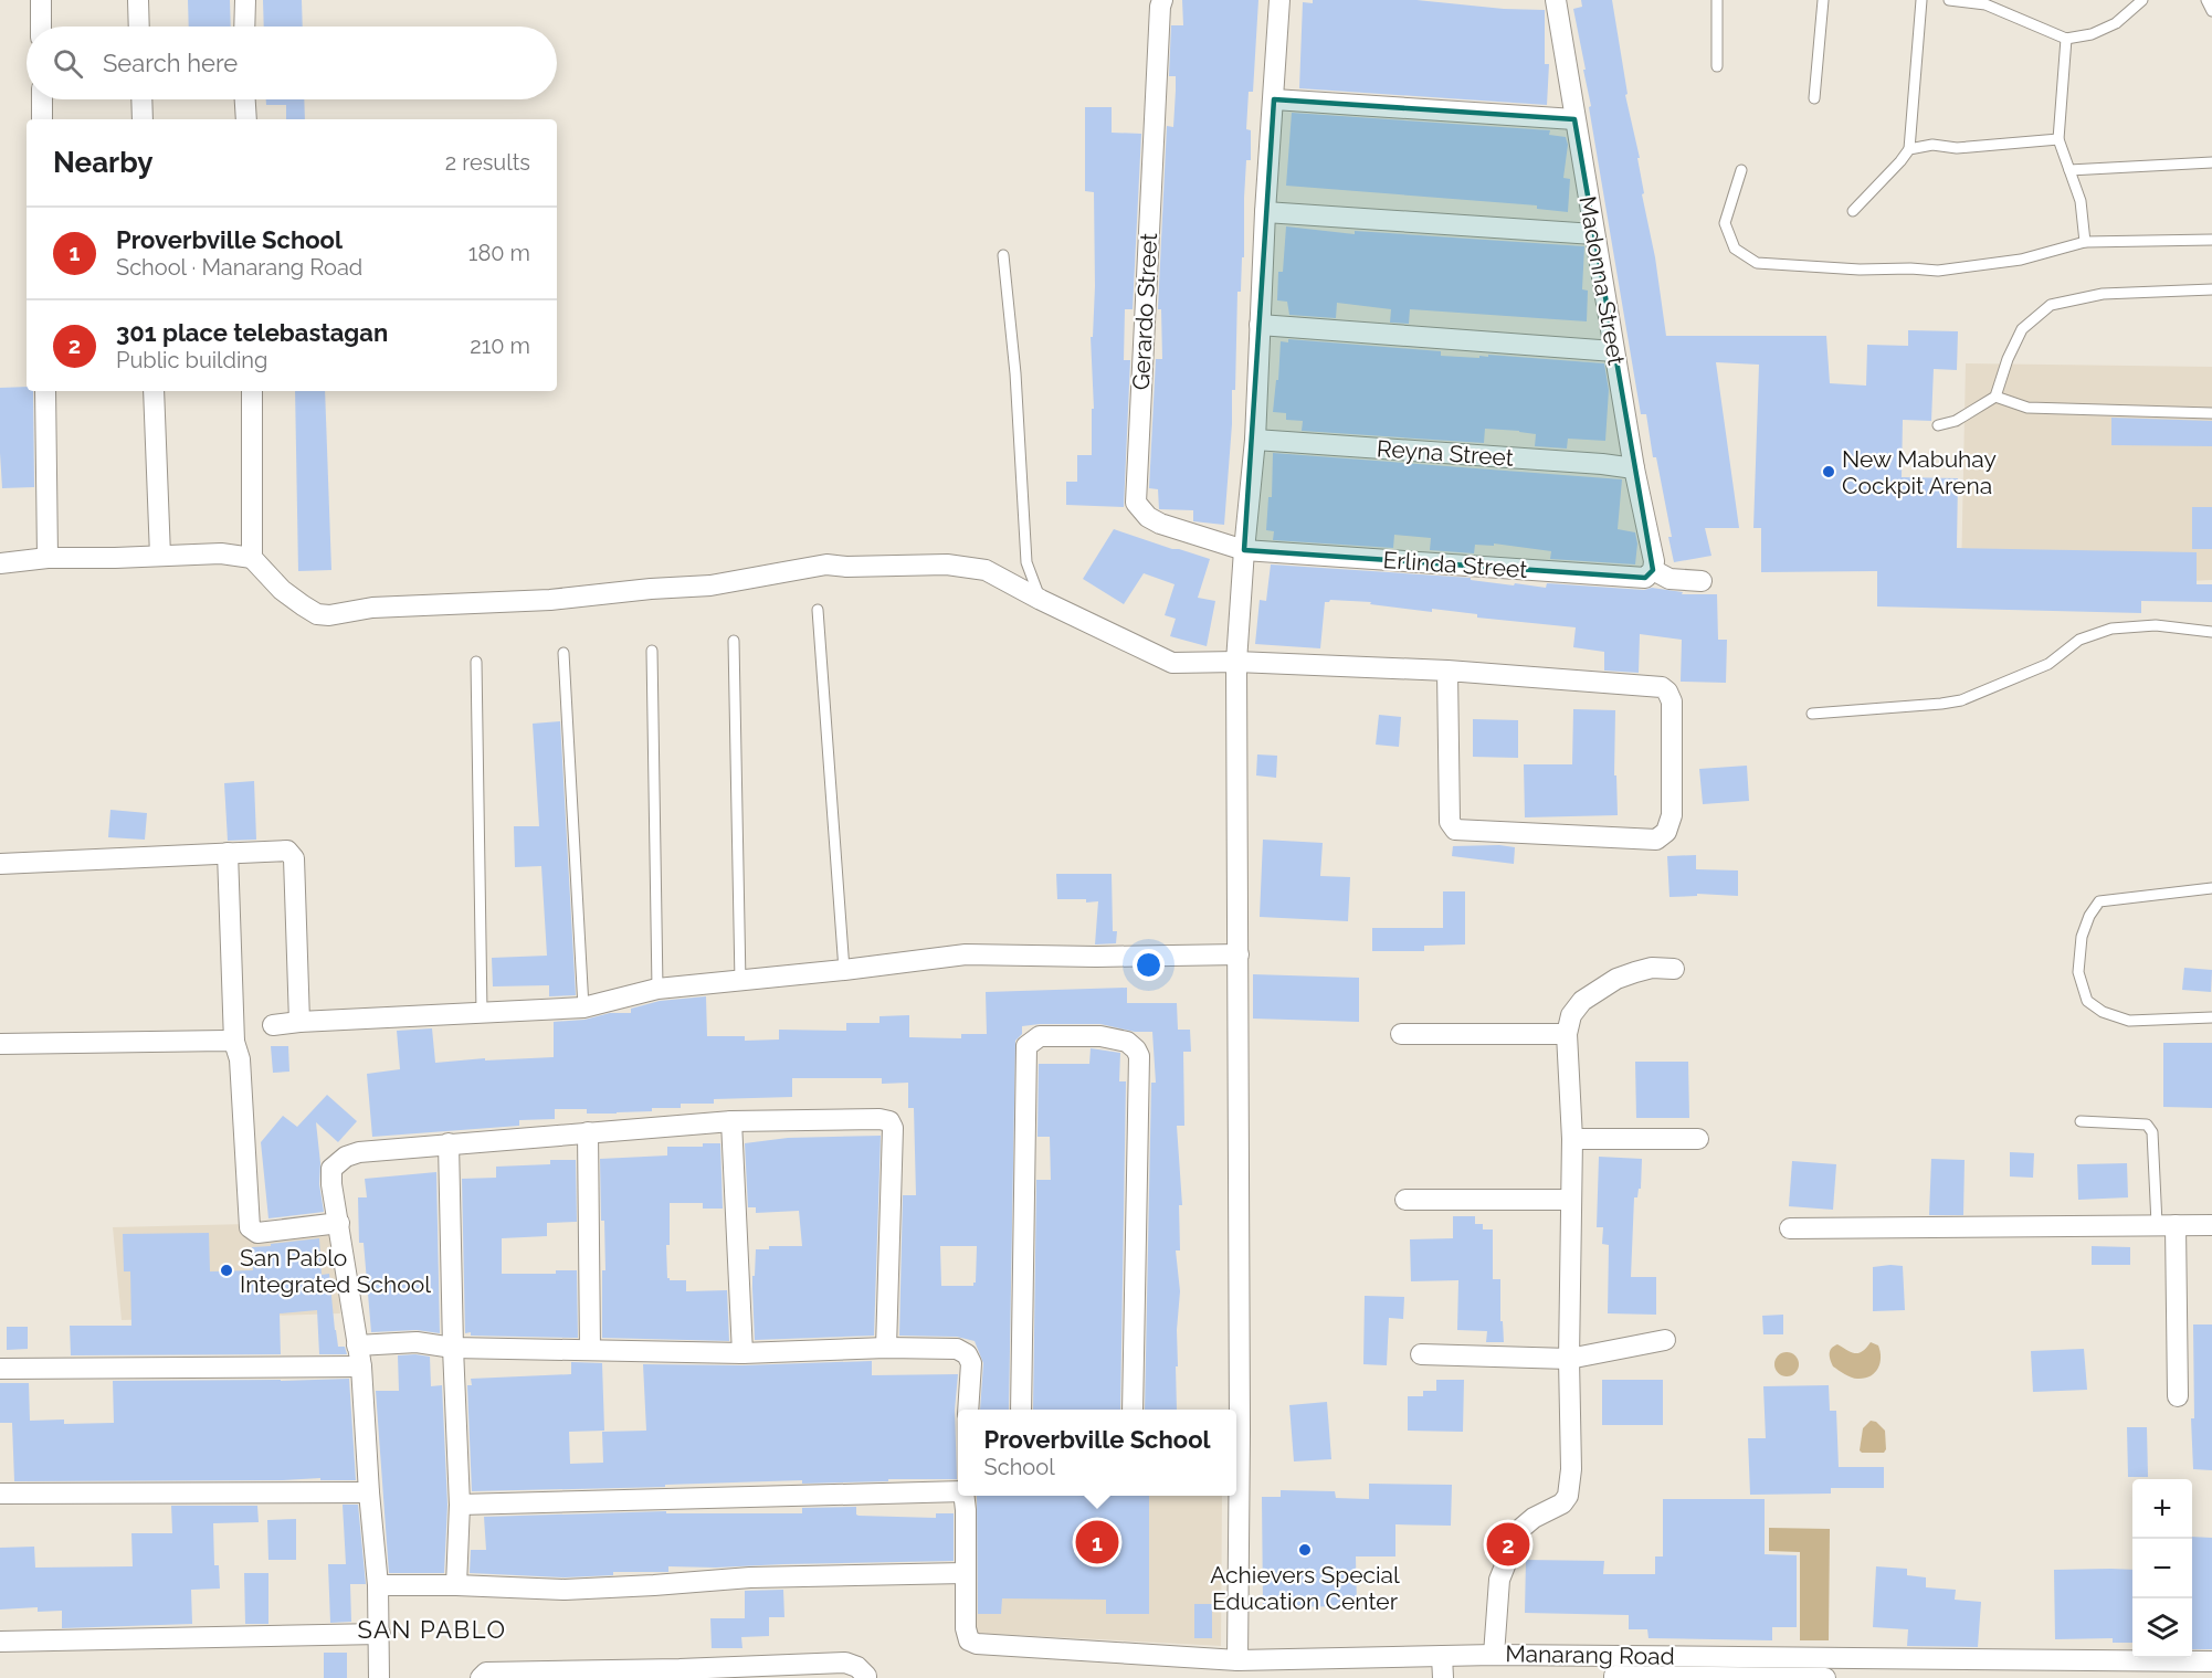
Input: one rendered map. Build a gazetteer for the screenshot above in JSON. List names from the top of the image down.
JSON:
{
  "streets": {
    "street": [
      "Madonna Street",
      "Gerardo Street",
      "Reyna Street",
      "Erlinda Street",
      "Manarang Road"
    ]
  },
  "crossings": [
    ["Madonna Street", "Reyna Street"],
    ["Madonna Street", "Erlinda Street"],
    ["Gerardo Street", "Erlinda Street"]
  ],
  "districts": ["SAN PABLO"],
  "places": ["New Mabuhay Cockpit Arena", "San Pablo Integrated School", "Achievers Special Education Center"],
  "page": {
    "search": "Search here",
    "heading": ["Nearby", "2 results"],
    "list": [
      {
        "mark": "1",
        "name": "Proverbville School",
        "note": "School · Manarang Road",
        "value": "180 m"
      },
      {
        "mark": "2",
        "name": "301 place telebastagan",
        "note": "Public building",
        "value": "210 m"
      }
    ],
    "popup": ["Proverbville School", "School"],
    "map_buttons": ["+", "−"],
    "pins": ["1", "2"]
  }
}
